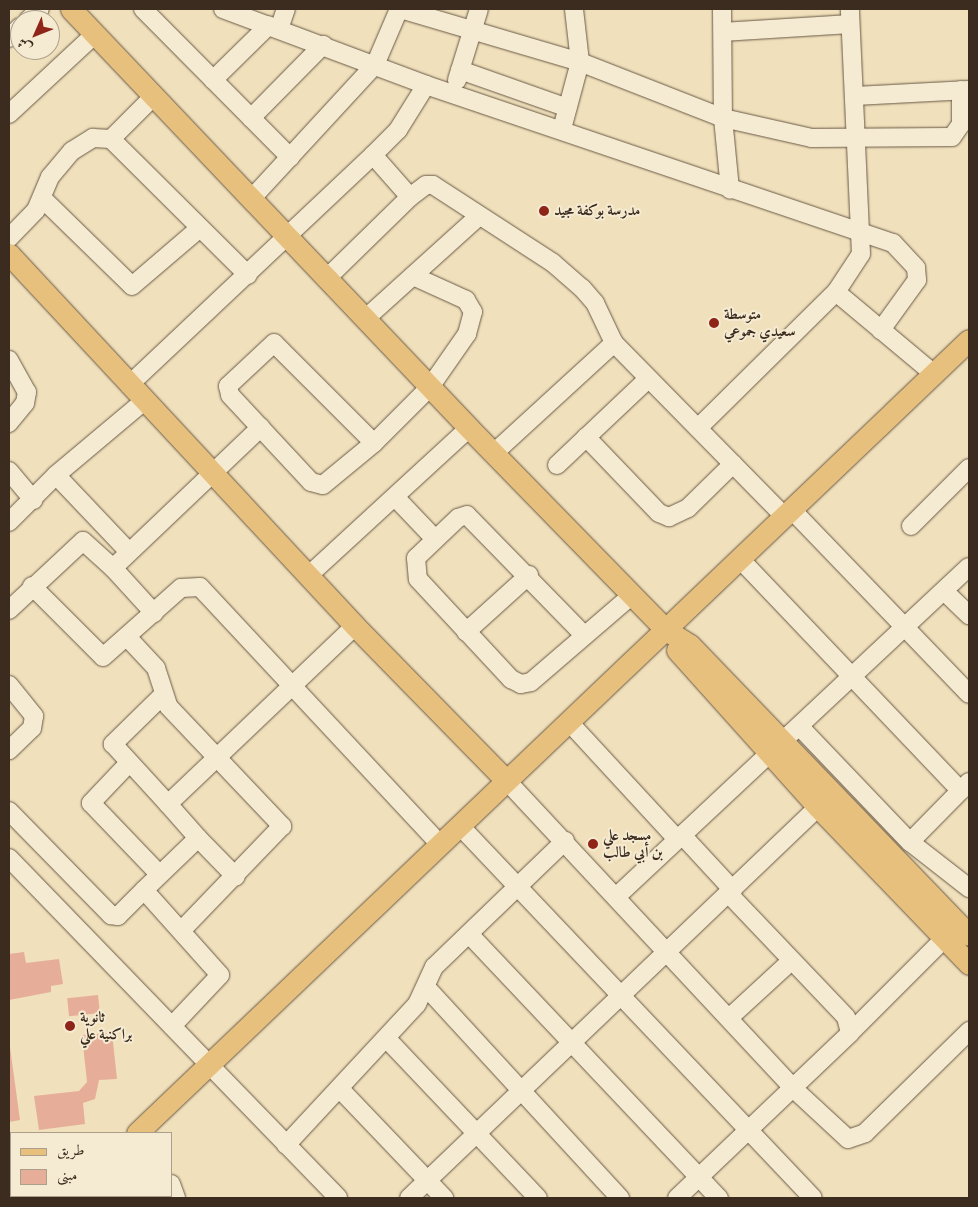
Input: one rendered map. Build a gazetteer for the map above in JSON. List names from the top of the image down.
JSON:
{
  "places": [
    "مدرسة بوكفة مجيد",
    "متوسطة سعيدي جموعي",
    "مسجد علي بن أبي طالب",
    "ثانوية براكنية علي"
  ],
  "legend": ["طريق", "مبنى"],
  "north": "bottom left"
}
